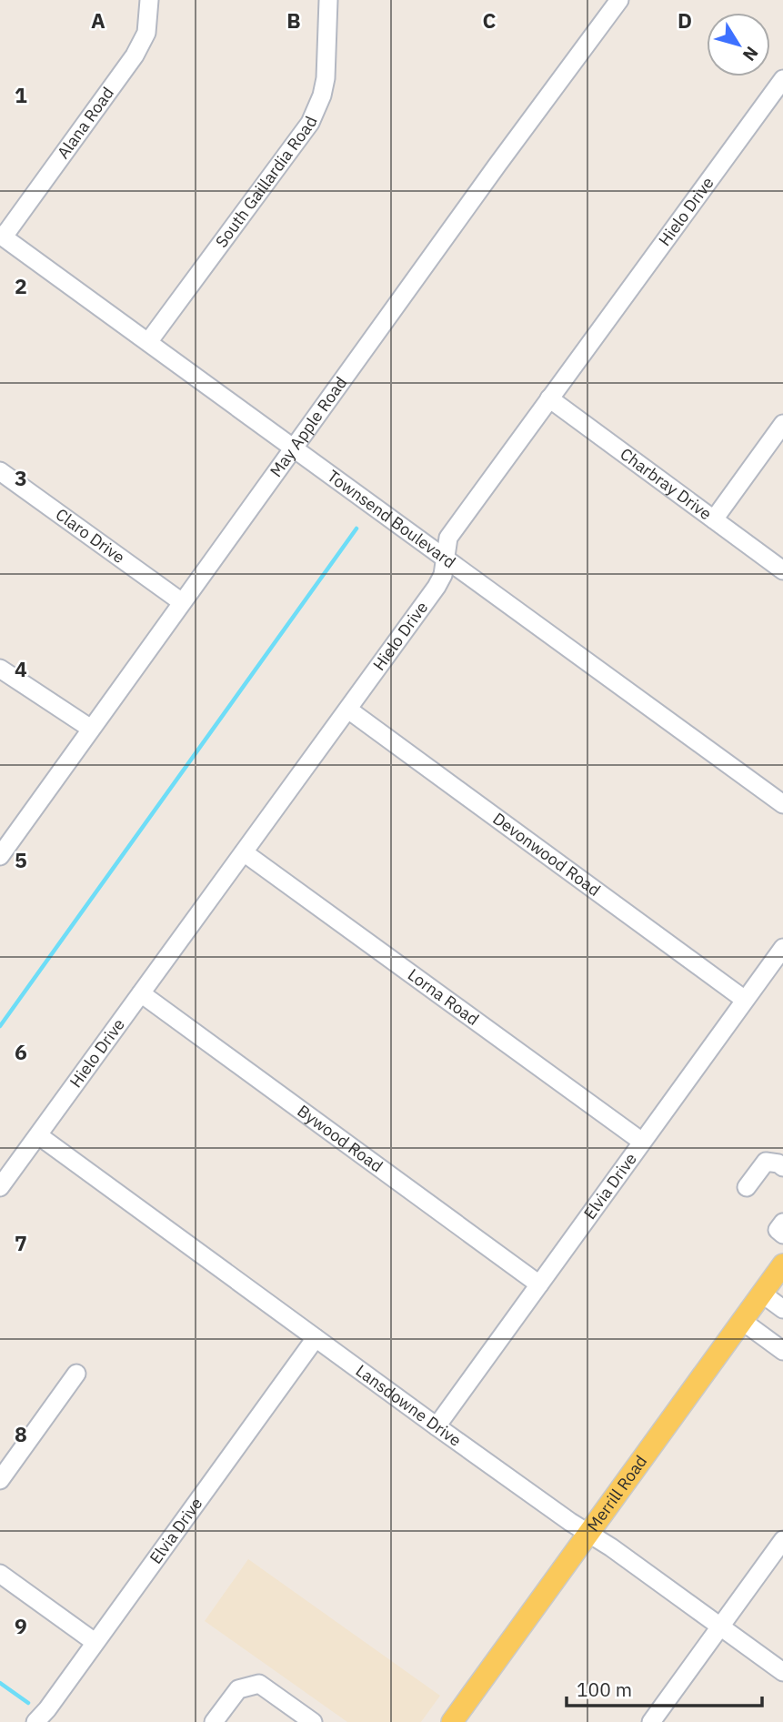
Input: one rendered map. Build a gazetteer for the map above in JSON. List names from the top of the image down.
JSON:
{
  "streets": {
    "main road": ["Merrill Road"],
    "street": [
      "Alana Road",
      "South Gaillardia Road",
      "Hielo Drive",
      "May Apple Road",
      "Charbray Drive",
      "Townsend Boulevard",
      "Claro Drive",
      "Devonwood Road",
      "Lorna Road",
      "Bywood Road",
      "Elvia Drive",
      "Lansdowne Drive"
    ]
  },
  "crossings": [
    ["Alana Road", "Townsend Boulevard"],
    ["South Gaillardia Road", "Townsend Boulevard"],
    ["Hielo Drive", "Charbray Drive"],
    ["Hielo Drive", "Townsend Boulevard"],
    ["Hielo Drive", "Devonwood Road"],
    ["Hielo Drive", "Lorna Road"],
    ["Hielo Drive", "Bywood Road"],
    ["Hielo Drive", "Lansdowne Drive"],
    ["May Apple Road", "Townsend Boulevard"],
    ["May Apple Road", "Claro Drive"],
    ["Devonwood Road", "Elvia Drive"],
    ["Lorna Road", "Elvia Drive"],
    ["Bywood Road", "Elvia Drive"],
    ["Elvia Drive", "Lansdowne Drive"],
    ["Lansdowne Drive", "Merrill Road"]
  ],
  "scale_bar": "100 m",
  "north": "bottom right",
  "grid": {
    "columns": [
      "A",
      "B",
      "C",
      "D"
    ],
    "rows": [
      "1",
      "2",
      "3",
      "4",
      "5",
      "6",
      "7",
      "8",
      "9"
    ]
  }
}
